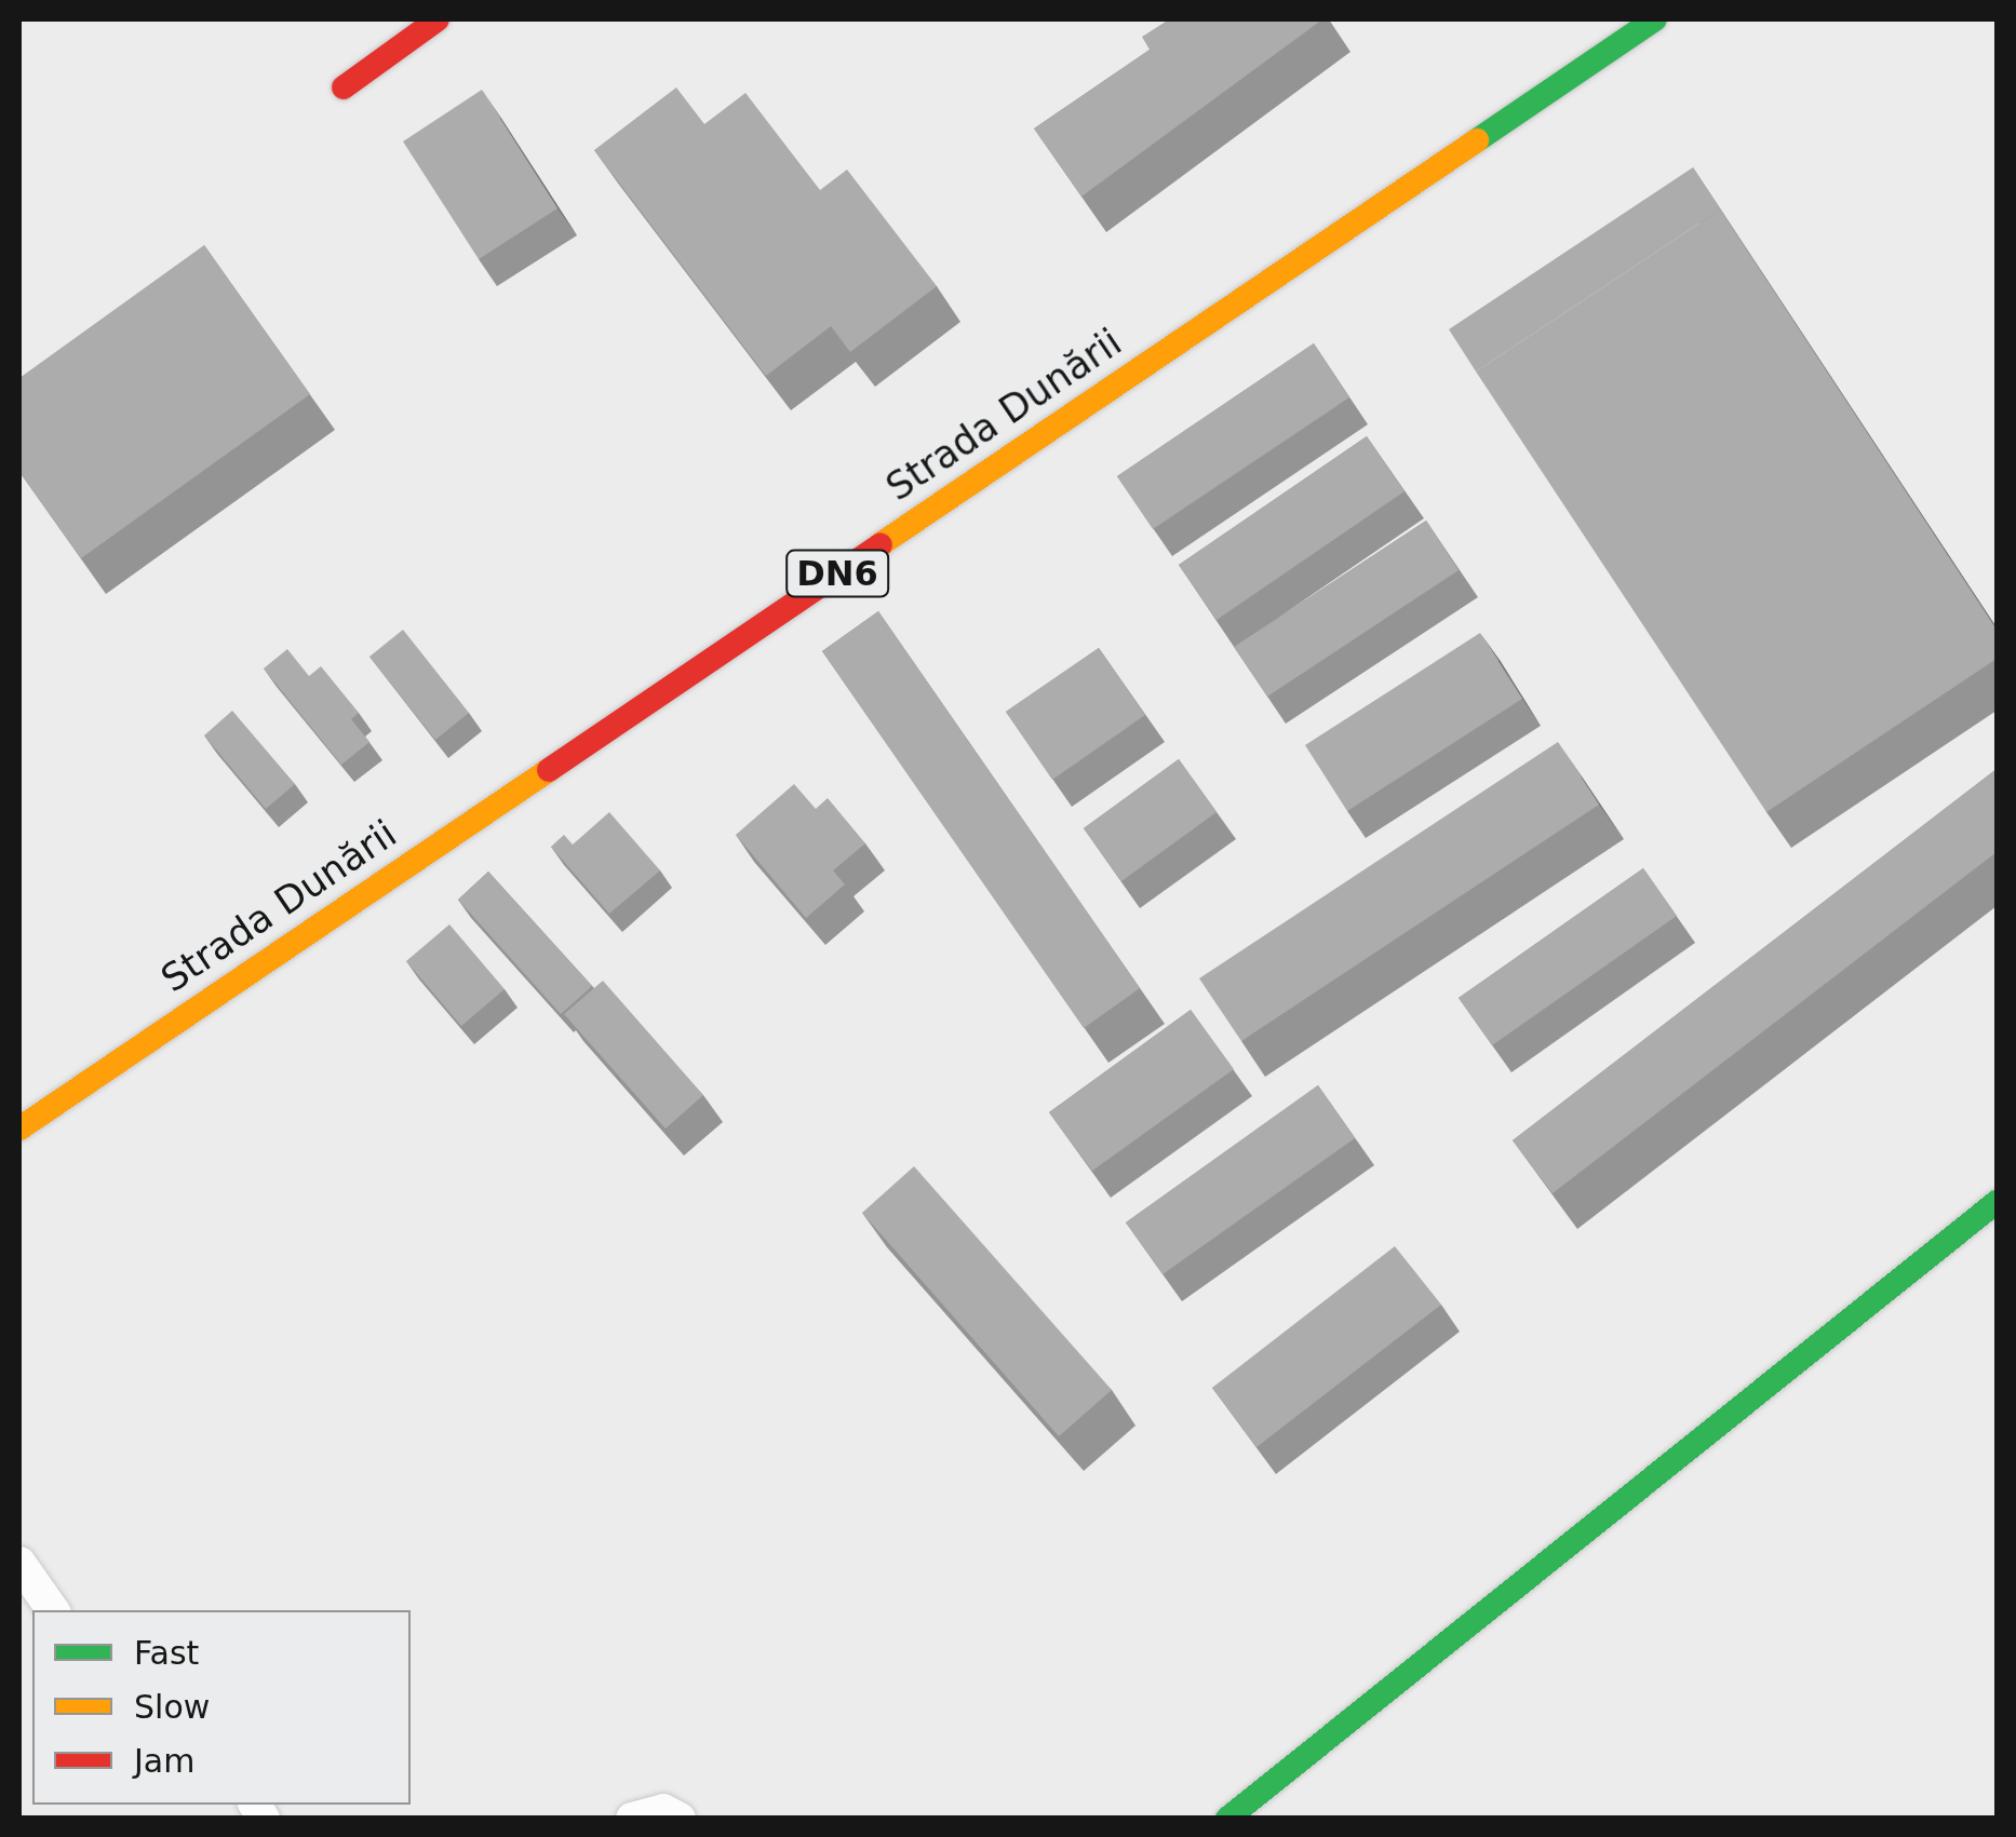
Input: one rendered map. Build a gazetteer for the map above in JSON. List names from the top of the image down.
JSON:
{
  "streets": {
    "main road": ["Strada Dunării", "DN6"]
  },
  "legend": ["Fast", "Slow", "Jam"]
}
